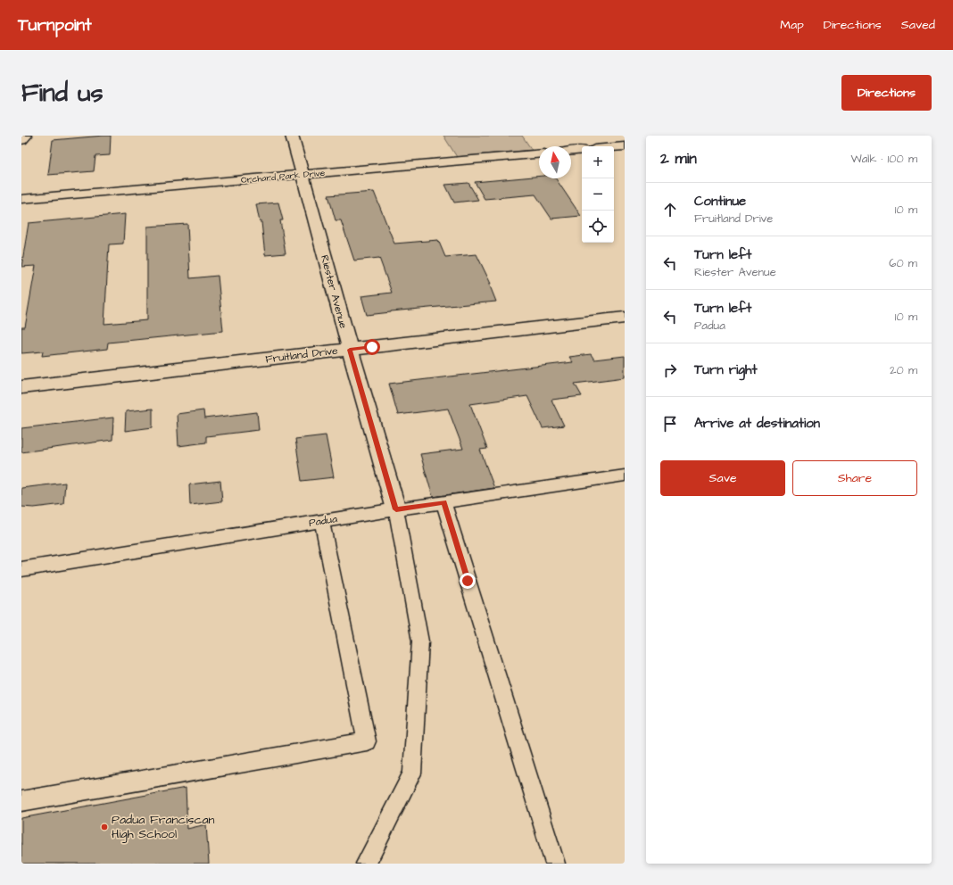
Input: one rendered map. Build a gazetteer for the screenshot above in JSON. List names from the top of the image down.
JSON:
{
  "streets": {
    "street": ["Orchard Park Drive", "Riester Avenue", "Fruitland Drive"],
    "lane": ["Padua"]
  },
  "crossings": [
    ["Orchard Park Drive", "Riester Avenue"],
    ["Riester Avenue", "Fruitland Drive"],
    ["Riester Avenue", "Padua"]
  ],
  "places": ["Padua Franciscan High School"],
  "north": "top",
  "page": {
    "header": "Turnpoint",
    "nav": ["Map", "Directions", "Saved"],
    "buttons": [
      "Directions",
      ["Save", "Share"]
    ],
    "title": "Find us",
    "heading": ["2 min", "Walk · 100 m"],
    "map_buttons": ["+", "−"],
    "list": [
      ["Continue", "Fruitland Drive", "10 m"],
      ["Turn left", "Riester Avenue", "60 m"],
      ["Turn left", "Padua", "10 m"],
      ["Turn right", "20 m"],
      "Arrive at destination"
    ]
  }
}
